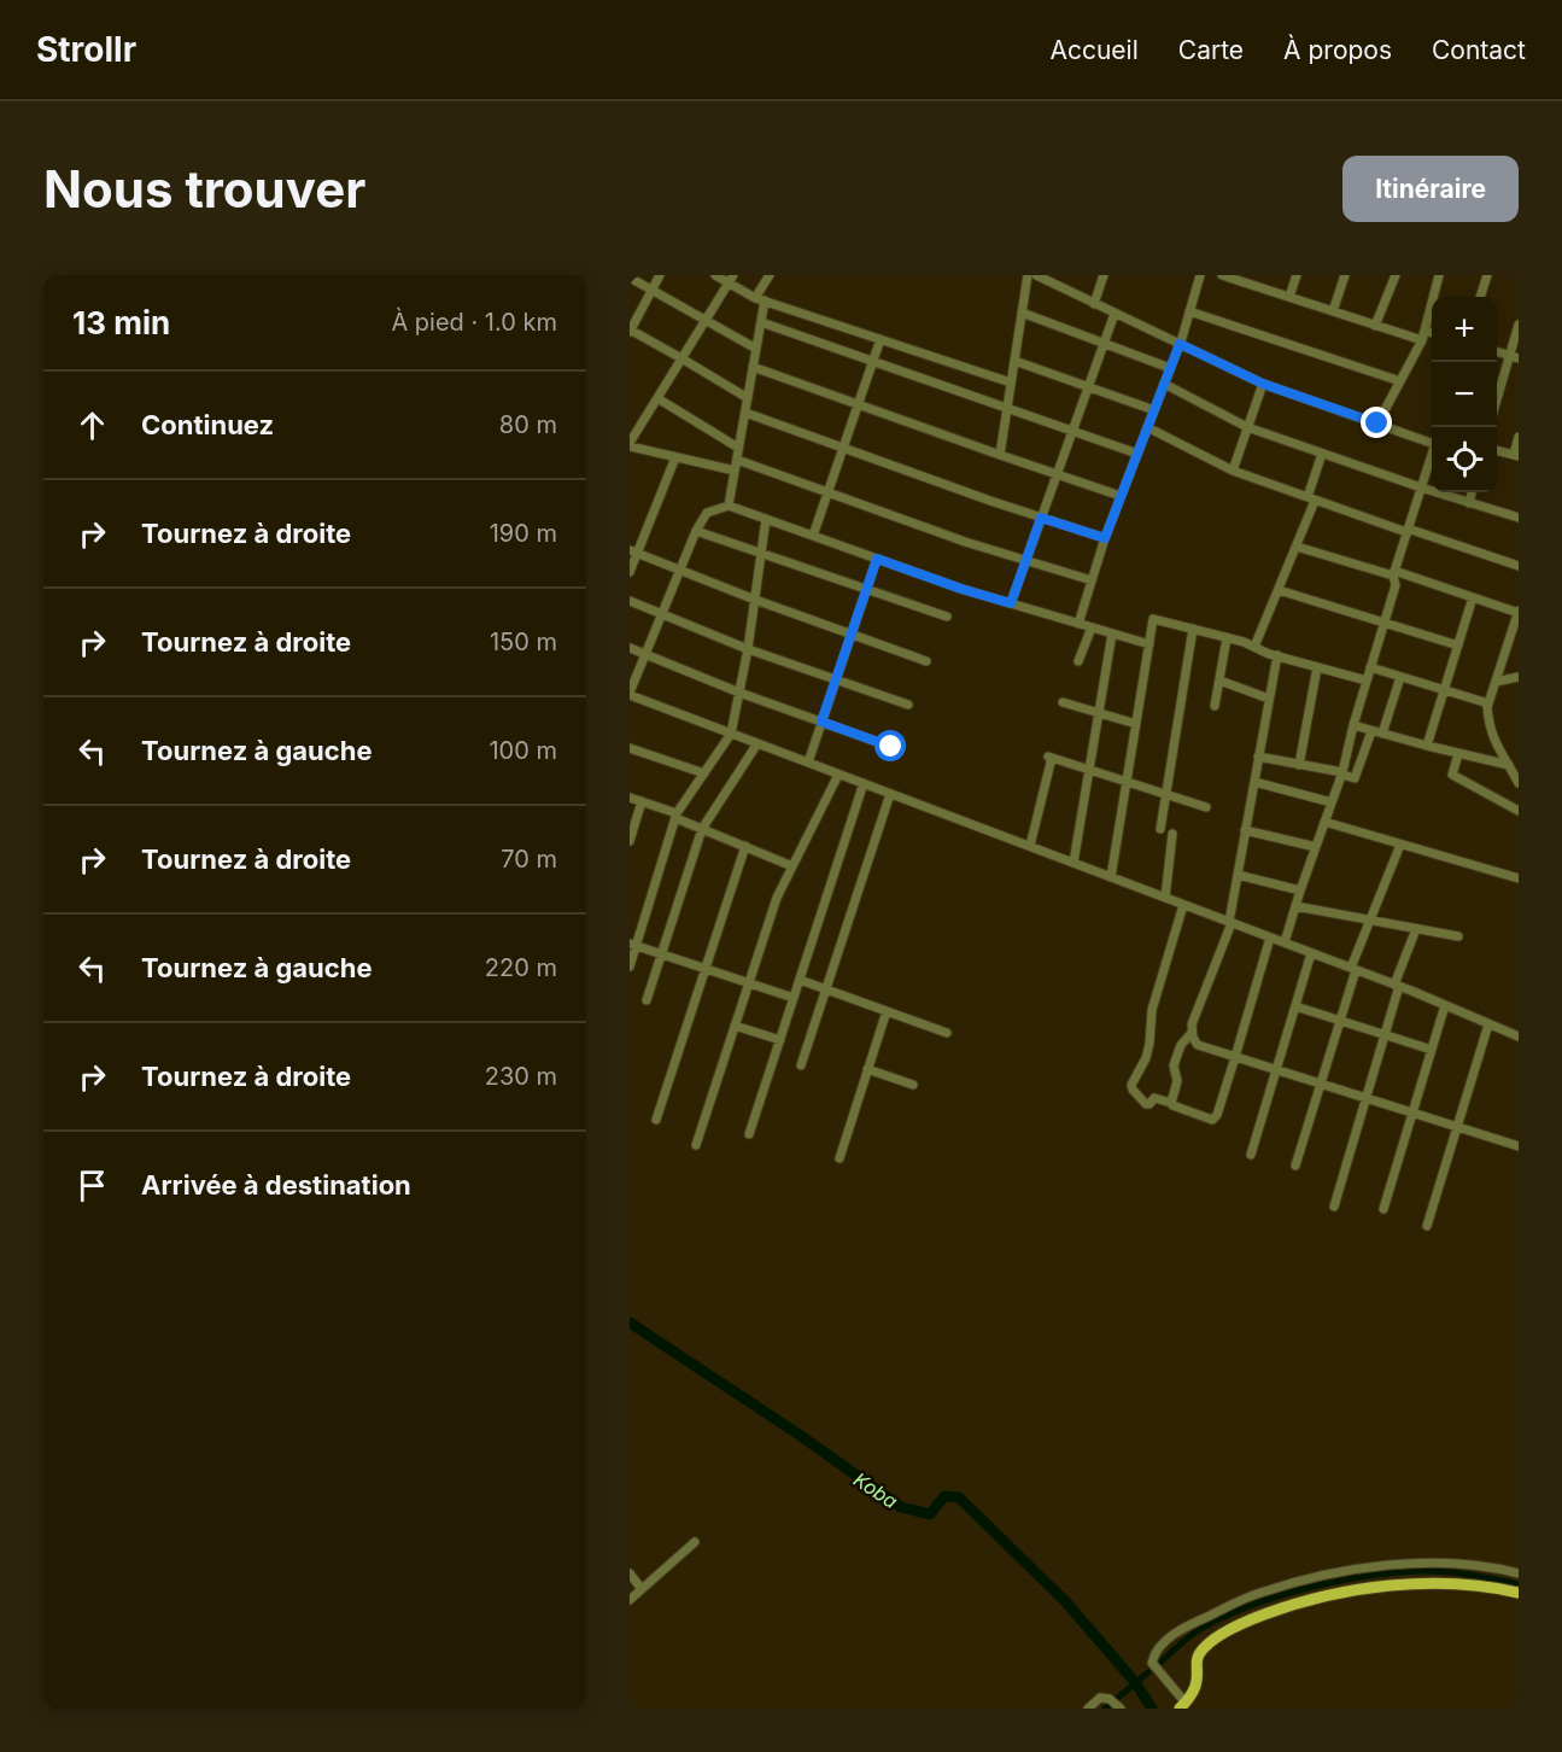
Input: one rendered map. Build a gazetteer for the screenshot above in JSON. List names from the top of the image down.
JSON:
{
  "water": ["Koba"],
  "page": {
    "header": "Strollr",
    "nav": [
      "Accueil",
      "Carte",
      "À propos",
      "Contact"
    ],
    "buttons": "Itinéraire",
    "title": "Nous trouver",
    "heading": ["13 min", "À pied · 1.0 km"],
    "map_buttons": ["+", "−"],
    "list": [
      ["Continuez", "80 m"],
      ["Tournez à droite", "190 m"],
      ["Tournez à droite", "150 m"],
      ["Tournez à gauche", "100 m"],
      ["Tournez à droite", "70 m"],
      ["Tournez à gauche", "220 m"],
      ["Tournez à droite", "230 m"],
      "Arrivée à destination"
    ]
  }
}
